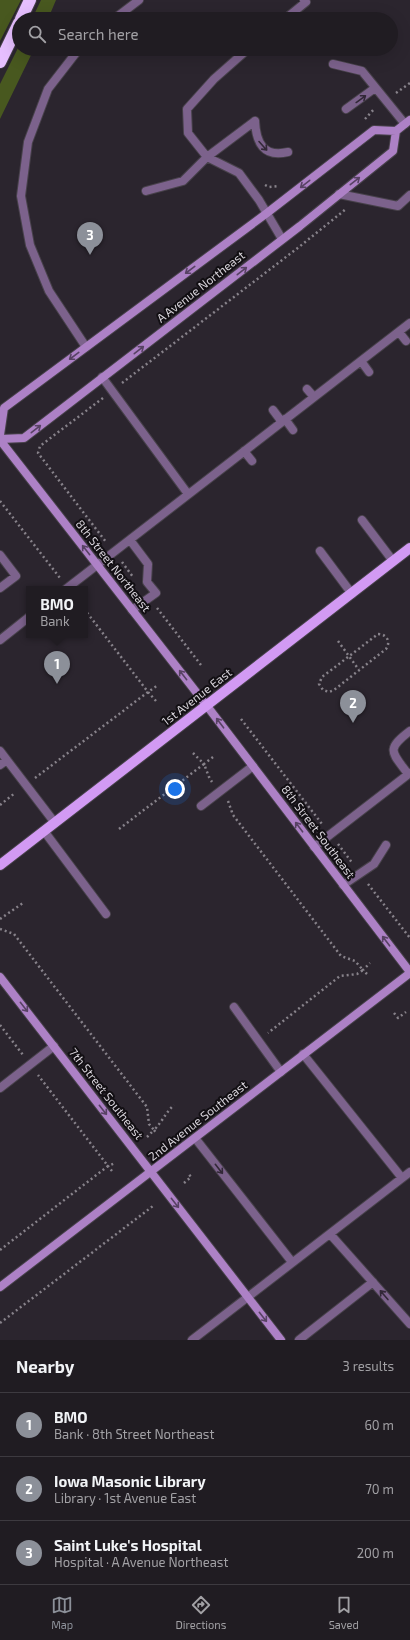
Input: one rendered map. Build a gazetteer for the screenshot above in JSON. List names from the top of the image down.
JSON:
{
  "streets": {
    "main road": [
      "A Avenue Northeast",
      "8th Street Northeast",
      "1st Avenue East",
      "8th Street Southeast",
      "7th Street Southeast",
      "2nd Avenue Southeast"
    ]
  },
  "crossings": [
    ["A Avenue Northeast", "8th Street Northeast"],
    ["8th Street Northeast", "1st Avenue East"],
    ["8th Street Northeast", "8th Street Southeast"],
    ["1st Avenue East", "8th Street Southeast"],
    ["8th Street Southeast", "2nd Avenue Southeast"],
    ["7th Street Southeast", "2nd Avenue Southeast"]
  ],
  "one_way": ["8th Street Northeast", "8th Street Southeast", "7th Street Southeast"],
  "page": {
    "search": "Search here",
    "pins": ["3", "1", "2"],
    "popup": ["BMO", "Bank"],
    "heading": ["Nearby", "3 results"],
    "list": [
      {
        "mark": "1",
        "name": "BMO",
        "note": "Bank · 8th Street Northeast",
        "value": "60 m"
      },
      {
        "mark": "2",
        "name": "Iowa Masonic Library",
        "note": "Library · 1st Avenue East",
        "value": "70 m"
      },
      {
        "mark": "3",
        "name": "Saint Luke's Hospital",
        "note": "Hospital · A Avenue Northeast",
        "value": "200 m"
      }
    ],
    "nav": ["Map", "Directions", "Saved"]
  }
}
